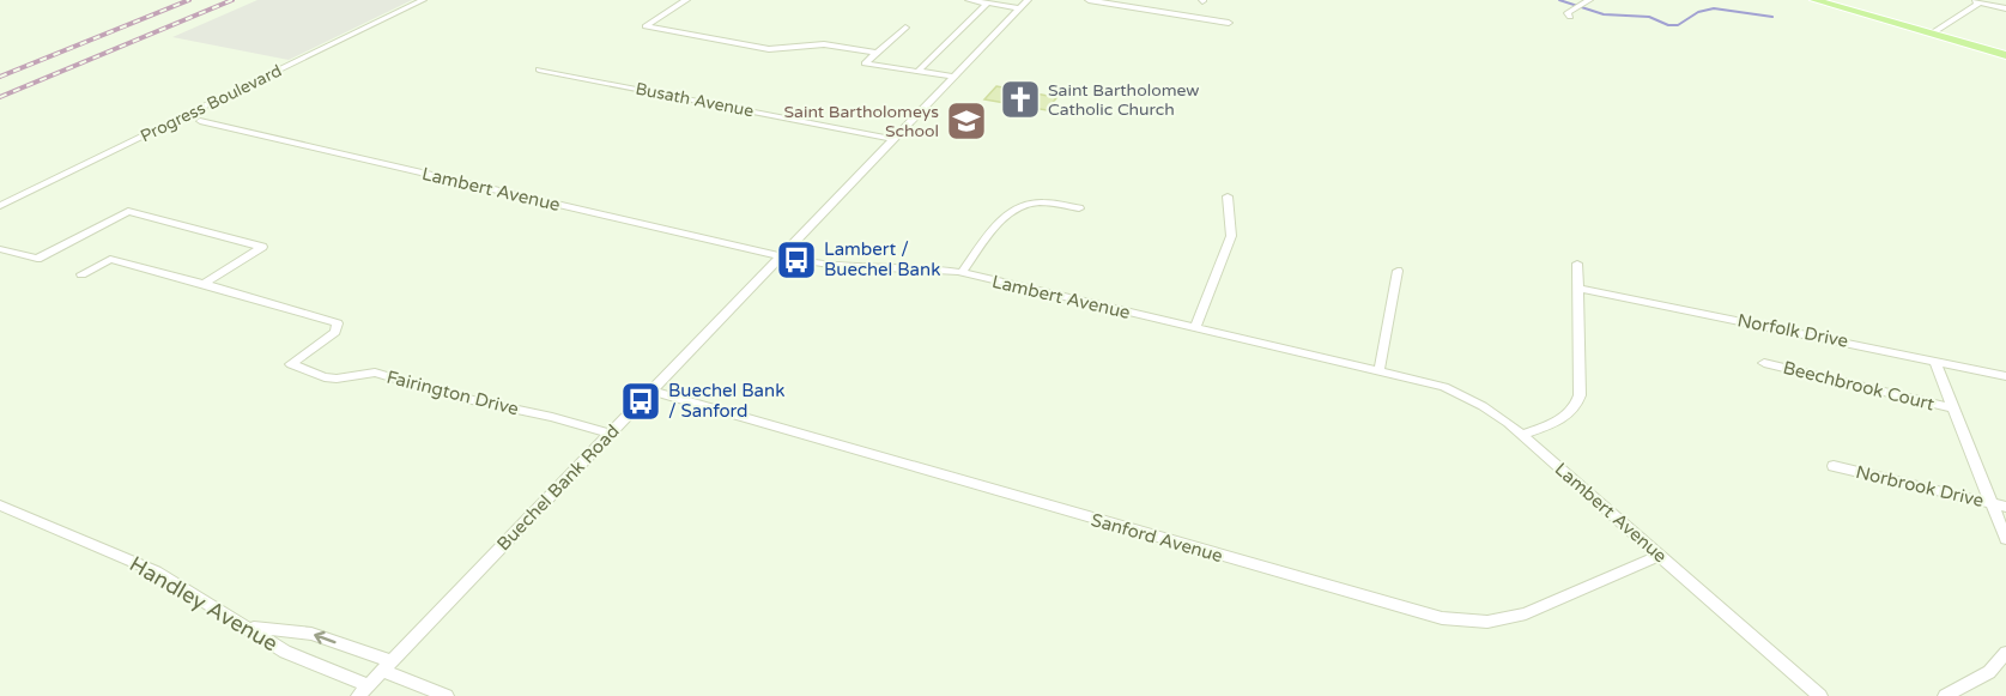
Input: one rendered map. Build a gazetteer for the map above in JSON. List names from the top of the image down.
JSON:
{
  "streets": {
    "street": [
      "Busath Avenue",
      "Progress Boulevard",
      "Lambert Avenue",
      "Norfolk Drive",
      "Beechbrook Court",
      "Fairington Drive",
      "Norbrook Drive",
      "Buechel Bank Road",
      "Sanford Avenue",
      "Handley Avenue"
    ]
  },
  "crossings": [
    ["Busath Avenue", "Buechel Bank Road"],
    ["Lambert Avenue", "Buechel Bank Road"],
    ["Lambert Avenue", "Sanford Avenue"],
    ["Fairington Drive", "Buechel Bank Road"],
    ["Buechel Bank Road", "Sanford Avenue"],
    ["Buechel Bank Road", "Handley Avenue"]
  ],
  "places": {
    "church": ["Saint Bartholomew Catholic Church"],
    "school or university": ["Saint Bartholomeys School"],
    "bus stop": ["Lambert / Buechel Bank", "Buechel Bank / Sanford"]
  }
}
